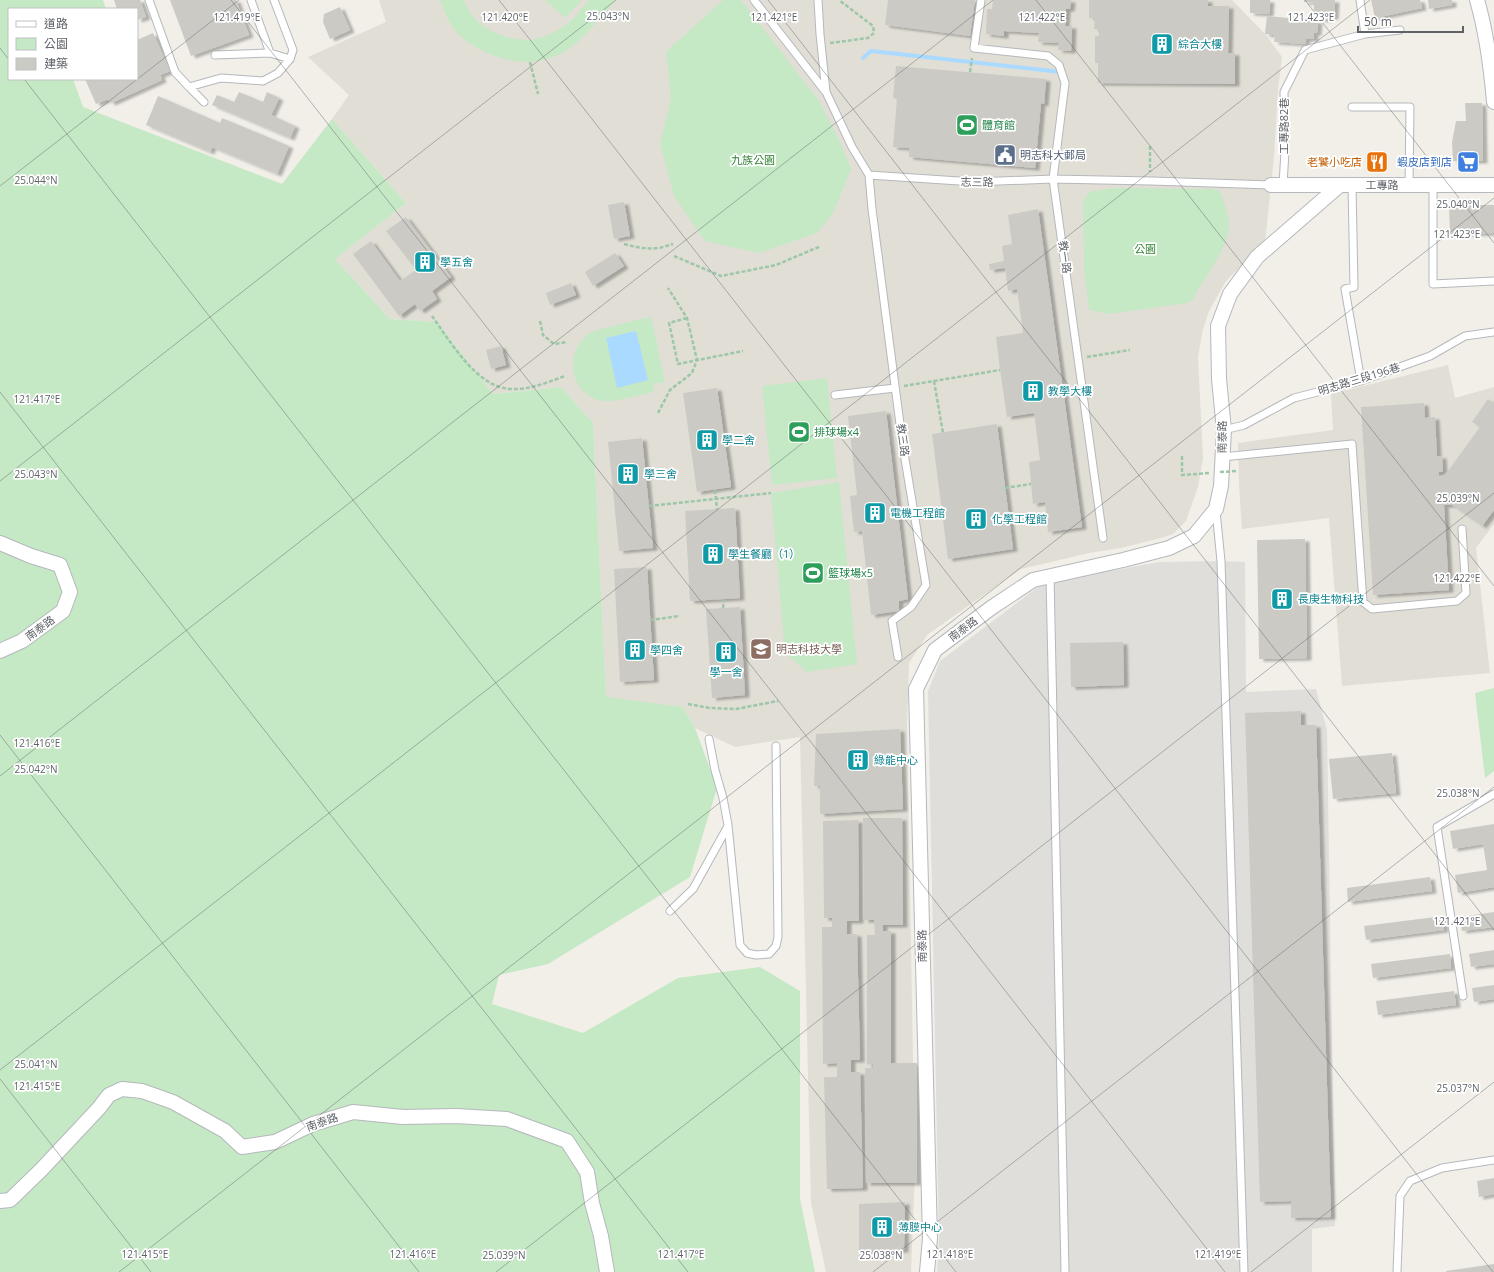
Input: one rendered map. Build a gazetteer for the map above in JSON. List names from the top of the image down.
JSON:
{
  "streets": {
    "street": ["工專路", "南泰路"],
    "lane": [
      "工專路82巷",
      "志三路",
      "教一路",
      "明志路三段196巷",
      "教三路"
    ]
  },
  "crossings": [
    ["工專路82巷", "志三路"],
    ["工專路82巷", "工專路"],
    ["志三路", "工專路"],
    ["志三路", "教一路"],
    ["志三路", "教三路"],
    ["工專路", "南泰路"],
    ["明志路三段196巷", "南泰路"]
  ],
  "parks": ["九族公園", "公園"],
  "places": {
    "building": [
      "綜合大樓",
      "學五舍",
      "教學大樓",
      "學二舍",
      "學三舍",
      "電機工程館",
      "化學工程館",
      "學生餐廳（1）",
      "長庚生物科技",
      "學四舍",
      "學一舍",
      "綠能中心",
      "薄膜中心"
    ],
    "sports": ["體育館", "排球場x4", "籃球場x5"],
    "public building": ["明志科大郵局"],
    "restaurant": ["老饕小吃店"],
    "supermarket": ["蝦皮店到店"],
    "school or university": ["明志科技大學"]
  },
  "legend": ["道路", "公園", "建築"],
  "scale_bar": "50 m",
  "coordinates": [
    "25.043°N",
    "121.419°E",
    "121.420°E",
    "121.421°E",
    "121.422°E",
    "121.423°E",
    "25.044°N",
    "25.040°N",
    "121.417°E",
    "25.039°N",
    "121.416°E",
    "25.042°N",
    "25.038°N",
    "25.041°N",
    "121.415°E",
    "25.037°N",
    "121.418°E"
  ]
}
